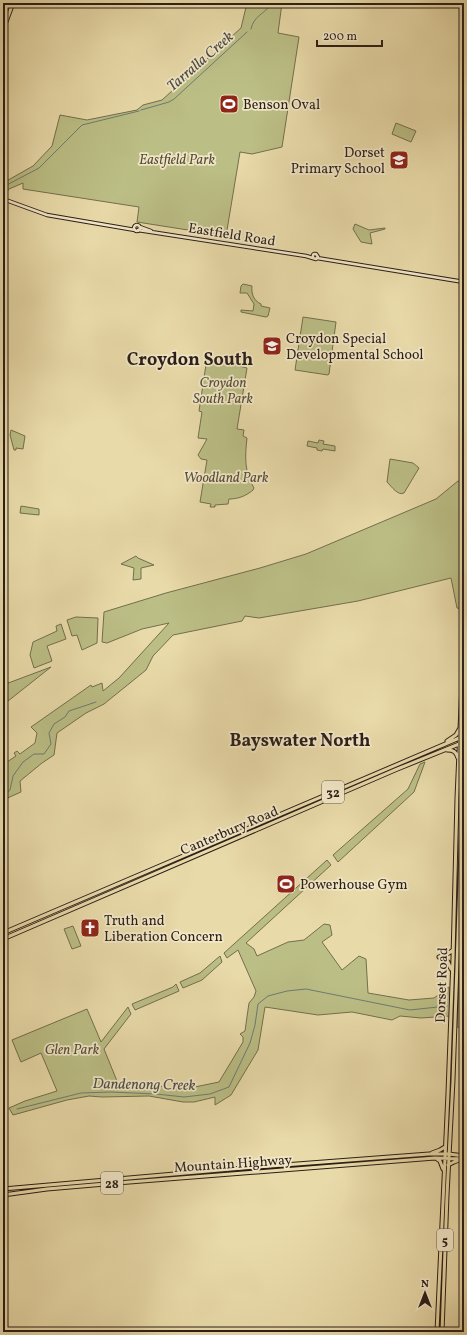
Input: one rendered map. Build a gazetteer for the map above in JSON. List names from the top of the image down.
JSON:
{
  "streets": {
    "main road": [
      "Eastfield Road",
      "32",
      "Canterbury Road",
      "Dorset Road",
      "Mountain Highway",
      "28",
      "5"
    ]
  },
  "crossings": [
    ["Canterbury Road", "Dorset Road"],
    ["Dorset Road", "Mountain Highway"]
  ],
  "districts": ["Croydon South", "Bayswater North"],
  "water": ["Tarralla Creek", "Dandenong Creek"],
  "parks": [
    "Eastfield Park",
    "Croydon South Park",
    "Woodland Park",
    "Glen Park"
  ],
  "places": {
    "sports": ["Benson Oval", "Powerhouse Gym"],
    "school or university": ["Dorset Primary School", "Croydon Special Developmental School"],
    "church": ["Truth and Liberation Concern"]
  },
  "scale_bar": "200 m",
  "north": "top"
}
